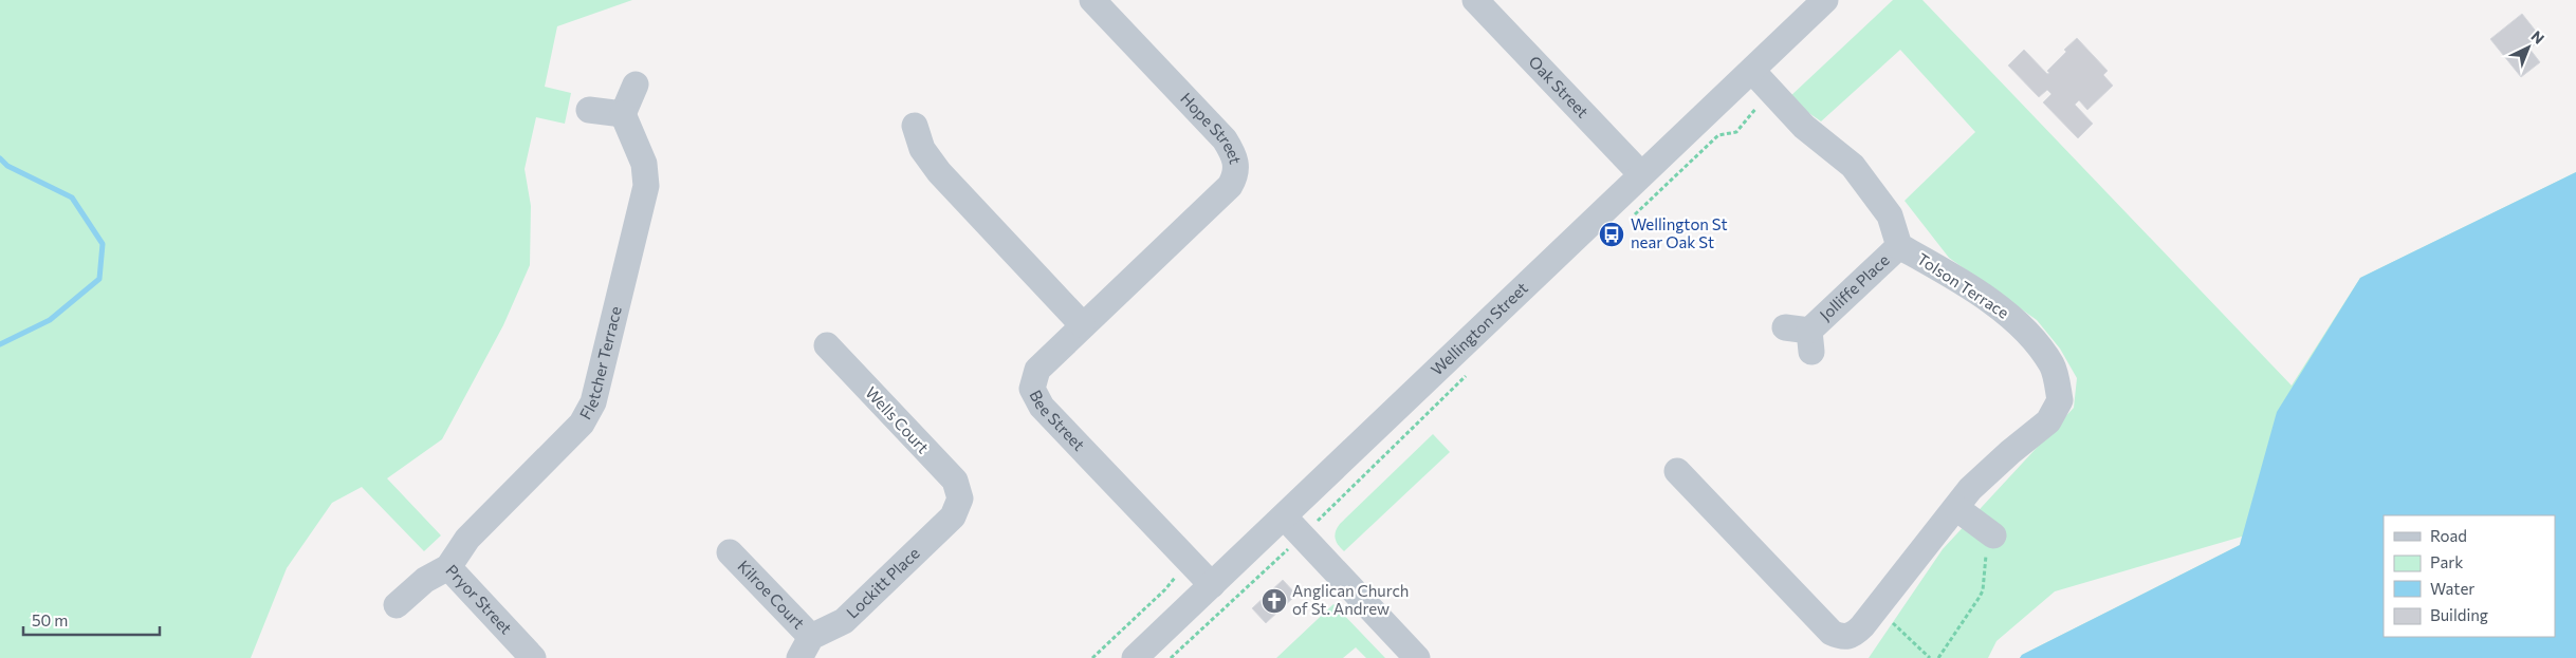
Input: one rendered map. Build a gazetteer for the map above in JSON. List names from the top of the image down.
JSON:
{
  "streets": {
    "street": [
      "Oak Street",
      "Hope Street",
      "Tolson Terrace",
      "Jolliffe Place",
      "Wellington Street",
      "Fletcher Terrace",
      "Bee Street",
      "Wells Court",
      "Lockitt Place",
      "Kilroe Court",
      "Pryor Street"
    ]
  },
  "crossings": [
    ["Oak Street", "Wellington Street"],
    ["Hope Street", "Bee Street"],
    ["Tolson Terrace", "Jolliffe Place"],
    ["Tolson Terrace", "Wellington Street"],
    ["Wellington Street", "Bee Street"],
    ["Fletcher Terrace", "Pryor Street"],
    ["Wells Court", "Lockitt Place"],
    ["Lockitt Place", "Kilroe Court"]
  ],
  "places": {
    "bus stop": ["Wellington St near Oak St"],
    "church": ["Anglican Church of St. Andrew"]
  },
  "legend": [
    "Road",
    "Park",
    "Water",
    "Building"
  ],
  "scale_bar": "50 m",
  "north": "top right"
}
